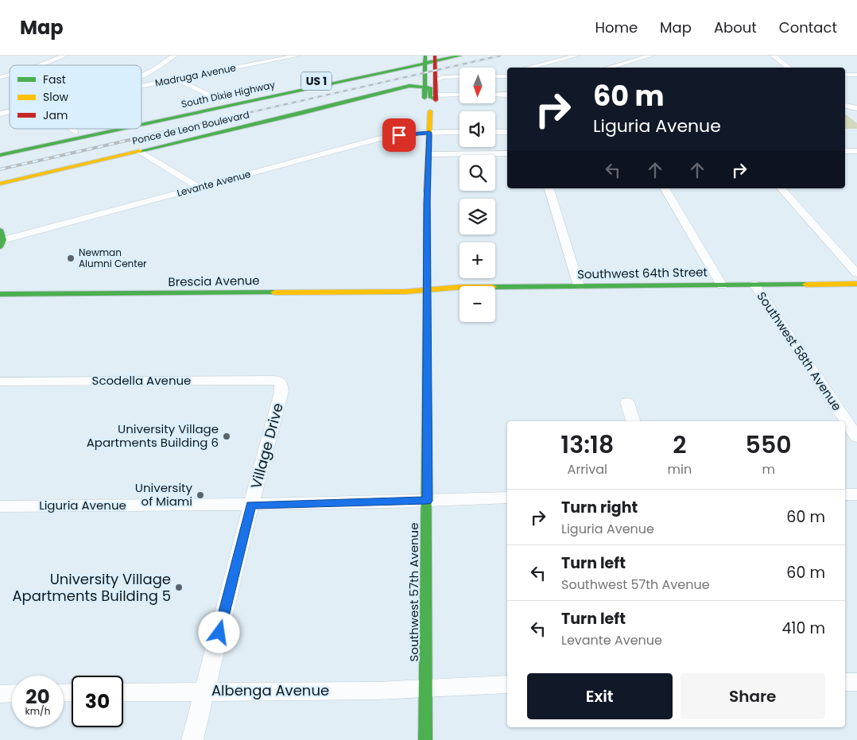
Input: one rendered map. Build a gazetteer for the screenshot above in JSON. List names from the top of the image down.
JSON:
{
  "streets": {
    "main road": [
      "US 1",
      "South Dixie Highway",
      "Ponce de Leon Boulevard",
      "Southwest 64th Street",
      "Brescia Avenue",
      "Southwest 57th Avenue"
    ],
    "street": [
      "Madruga Avenue",
      "Levante Avenue",
      "Southwest 58th Avenue",
      "Scodella Avenue",
      "Village Drive",
      "Liguria Avenue",
      "Albenga Avenue"
    ]
  },
  "crossings": [
    ["South Dixie Highway", "Southwest 57th Avenue"],
    ["Ponce de Leon Boulevard", "Southwest 57th Avenue"],
    ["Levante Avenue", "Southwest 57th Avenue"],
    ["Southwest 64th Street", "Brescia Avenue"],
    ["Southwest 64th Street", "Southwest 58th Avenue"],
    ["Southwest 64th Street", "Southwest 57th Avenue"],
    ["Brescia Avenue", "Southwest 57th Avenue"],
    ["Scodella Avenue", "Village Drive"],
    ["Village Drive", "Liguria Avenue"],
    ["Village Drive", "Albenga Avenue"],
    ["Liguria Avenue", "Southwest 57th Avenue"],
    ["Southwest 57th Avenue", "Albenga Avenue"]
  ],
  "places": [
    "Newman Alumni Center",
    "University Village Apartments Building 6",
    "University of Miami",
    "University Village Apartments Building 5"
  ],
  "legend": ["Fast", "Slow", "Jam"],
  "north": "bottom",
  "page": {
    "header": "Map",
    "nav": [
      "Home",
      "Map",
      "About",
      "Contact"
    ],
    "map_buttons": ["+", "−"],
    "turn": ["60 m", "Liguria Avenue"],
    "eta": [
      "13:18",
      "Arrival",
      "2",
      "min",
      "550",
      "m"
    ],
    "list": [
      {
        "name": "Turn right",
        "note": "Liguria Avenue",
        "value": "60 m"
      },
      {
        "name": "Turn left",
        "note": "Southwest 57th Avenue",
        "value": "60 m"
      },
      {
        "name": "Turn left",
        "note": "Levante Avenue",
        "value": "410 m"
      }
    ],
    "buttons": ["Exit", "Share"],
    "speed": "20 km/h",
    "limit": "30"
  }
}
